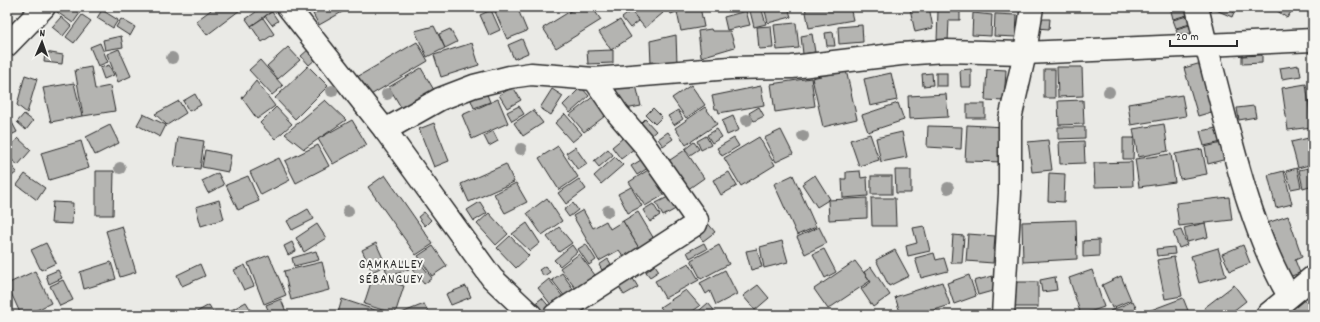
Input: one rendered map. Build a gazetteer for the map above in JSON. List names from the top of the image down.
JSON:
{
  "districts": ["GAMKALLEY SÉBANGUEY"],
  "scale_bar": "20 m",
  "north": "top"
}
